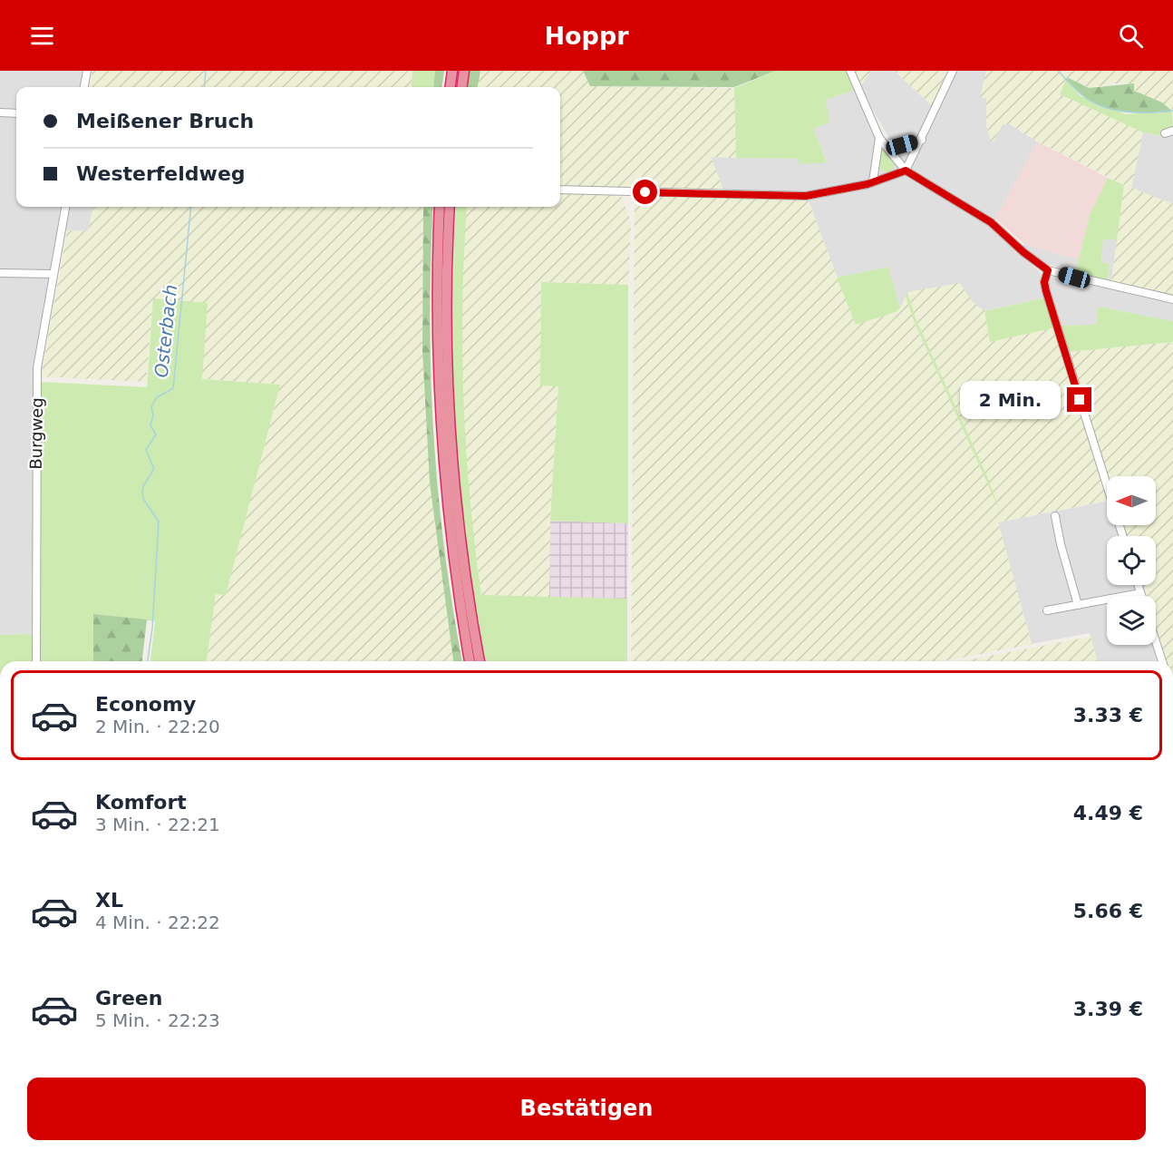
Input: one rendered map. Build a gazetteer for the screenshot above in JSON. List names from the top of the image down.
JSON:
{
  "streets": {
    "street": ["Burgweg"]
  },
  "water": ["Osterbach"],
  "north": "left",
  "page": {
    "header": "Hoppr",
    "banner": ["Meißener Bruch", "Westerfeldweg"],
    "bubble": "2 Min.",
    "list": [
      {
        "name": "Economy",
        "note": "2 Min. · 22:20",
        "value": "3.33 €"
      },
      {
        "name": "Komfort",
        "note": "3 Min. · 22:21",
        "value": "4.49 €"
      },
      {
        "name": "XL",
        "note": "4 Min. · 22:22",
        "value": "5.66 €"
      },
      {
        "name": "Green",
        "note": "5 Min. · 22:23",
        "value": "3.39 €"
      }
    ],
    "buttons": "Bestätigen"
  }
}
